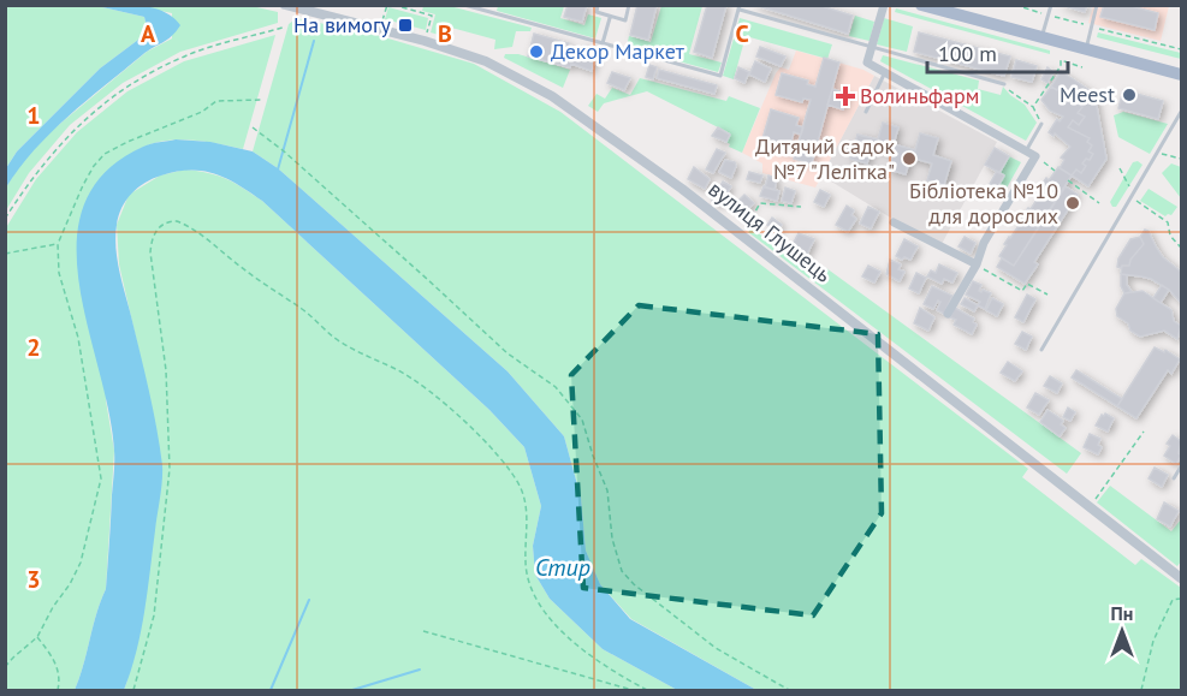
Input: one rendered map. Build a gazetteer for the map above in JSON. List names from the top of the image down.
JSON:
{
  "streets": {
    "street": ["вулиця Глушець"]
  },
  "water": ["Стир"],
  "places": {
    "transit": ["На вимогу"],
    "other": [
      "Декор Маркет",
      "Meest",
      "Дитячий садок №7 \"Лелітка\"",
      "Бібліотека №10 для дорослих"
    ],
    "health": ["Волиньфарм"]
  },
  "scale_bar": "100 m",
  "north": "top",
  "grid": {
    "columns": ["A", "B", "C"],
    "rows": ["1", "2", "3"]
  }
}
